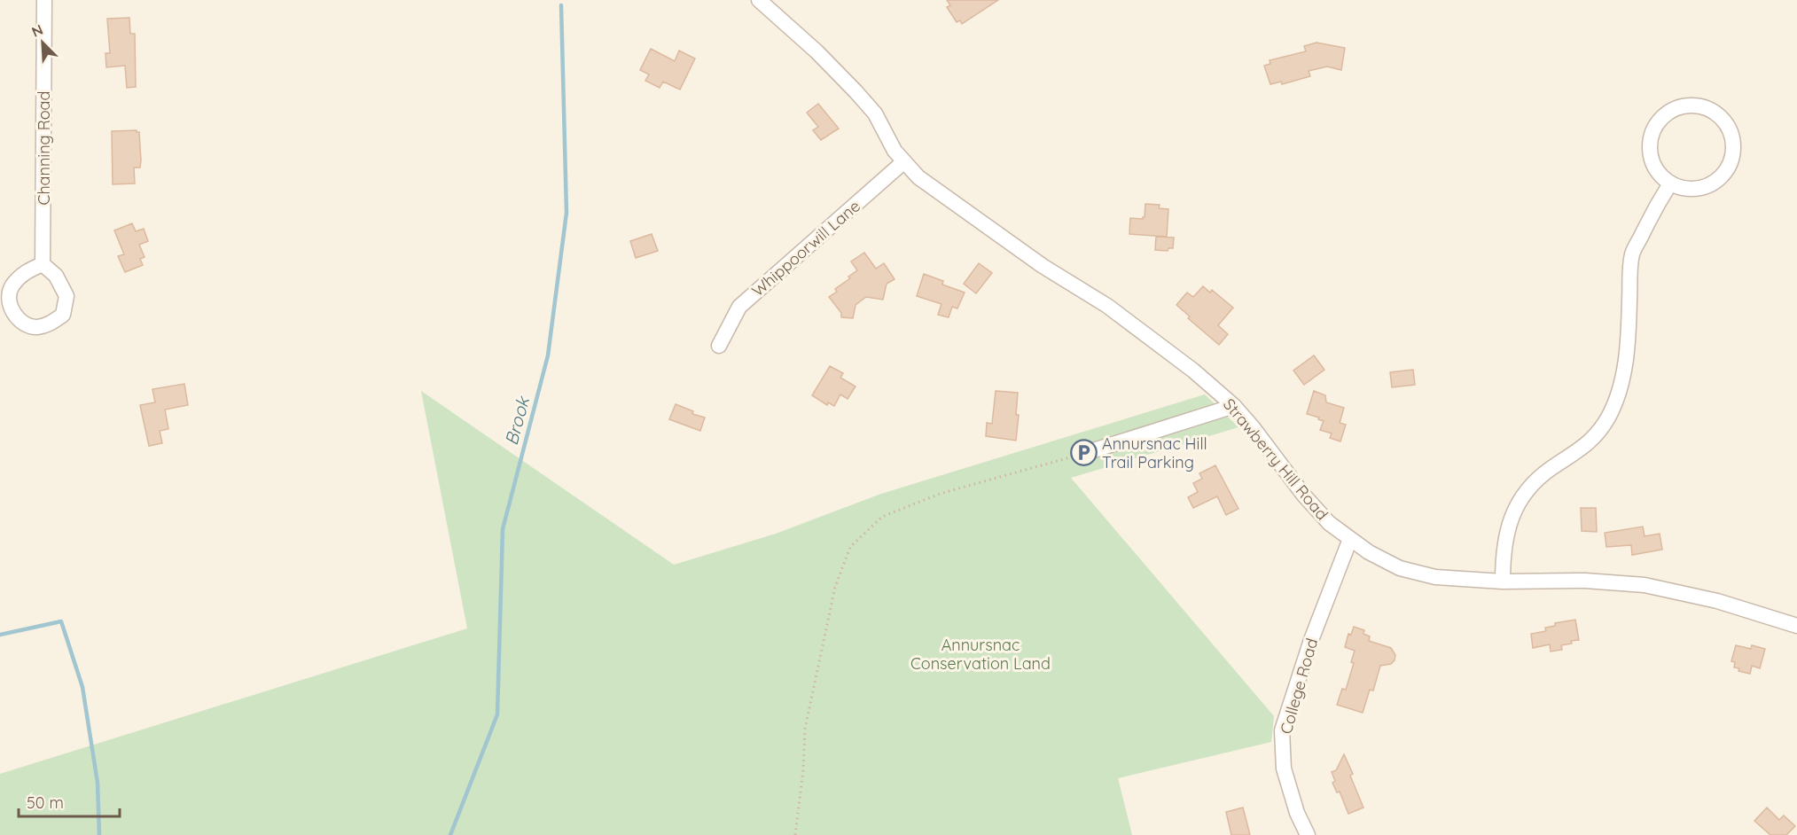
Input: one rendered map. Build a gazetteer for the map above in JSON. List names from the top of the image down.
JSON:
{
  "streets": {
    "street": [
      "Channing Road",
      "Whippoorwill Lane",
      "Strawberry Hill Road",
      "College Road"
    ]
  },
  "crossings": [
    ["Whippoorwill Lane", "Strawberry Hill Road"],
    ["Strawberry Hill Road", "College Road"]
  ],
  "water": ["Brook"],
  "parks": ["Annursnac Conservation Land"],
  "places": {
    "parking": ["Annursnac Hill Trail Parking"]
  },
  "scale_bar": "50 m",
  "north": "top left"
}
